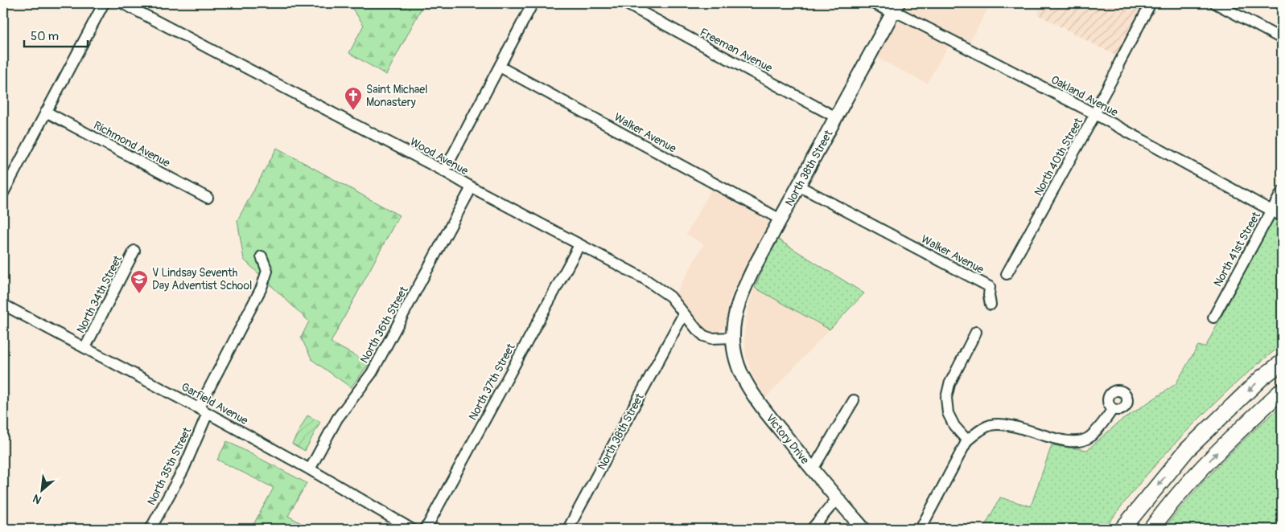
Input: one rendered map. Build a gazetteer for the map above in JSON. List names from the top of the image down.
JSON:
{
  "streets": {
    "main road": ["North 38th Street", "Victory Drive"],
    "street": [
      "Freeman Avenue",
      "Oakland Avenue",
      "Walker Avenue",
      "Richmond Avenue",
      "Wood Avenue",
      "North 40th Street",
      "North 41st Street",
      "North 34th Street",
      "North 36th Street",
      "North 37th Street",
      "Garfield Avenue",
      "North 35th Street"
    ]
  },
  "crossings": [
    ["Freeman Avenue", "North 38th Street"],
    ["Oakland Avenue", "North 40th Street"],
    ["Oakland Avenue", "North 38th Street"],
    ["Oakland Avenue", "North 41st Street"],
    ["Walker Avenue", "North 38th Street"],
    ["Wood Avenue", "North 38th Street"],
    ["Wood Avenue", "North 36th Street"],
    ["Wood Avenue", "North 37th Street"],
    ["Wood Avenue", "Victory Drive"],
    ["North 38th Street", "Victory Drive"],
    ["North 34th Street", "Garfield Avenue"],
    ["North 36th Street", "Garfield Avenue"],
    ["Garfield Avenue", "North 35th Street"]
  ],
  "places": {
    "church": ["Saint Michael Monastery"],
    "school or university": ["V Lindsay Seventh Day Adventist School"]
  },
  "scale_bar": "50 m",
  "north": "bottom left"
}
